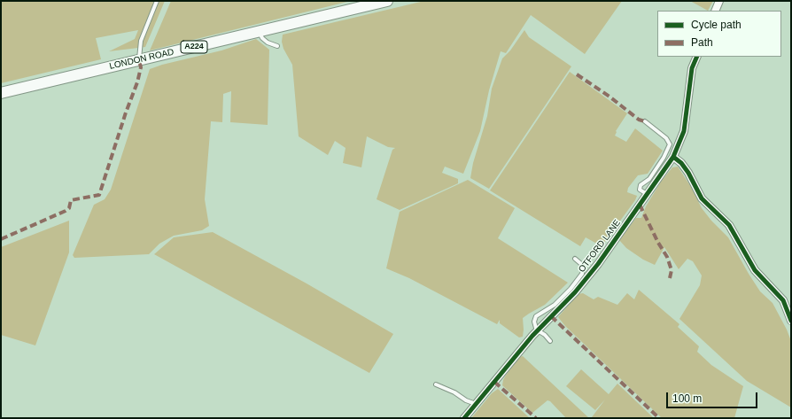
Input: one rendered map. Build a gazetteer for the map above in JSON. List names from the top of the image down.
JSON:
{
  "streets": {
    "main road": ["A224", "LONDON ROAD"],
    "street": ["OTFORD LANE"]
  },
  "legend": ["Cycle path", "Path"],
  "scale_bar": "100 m"
}
